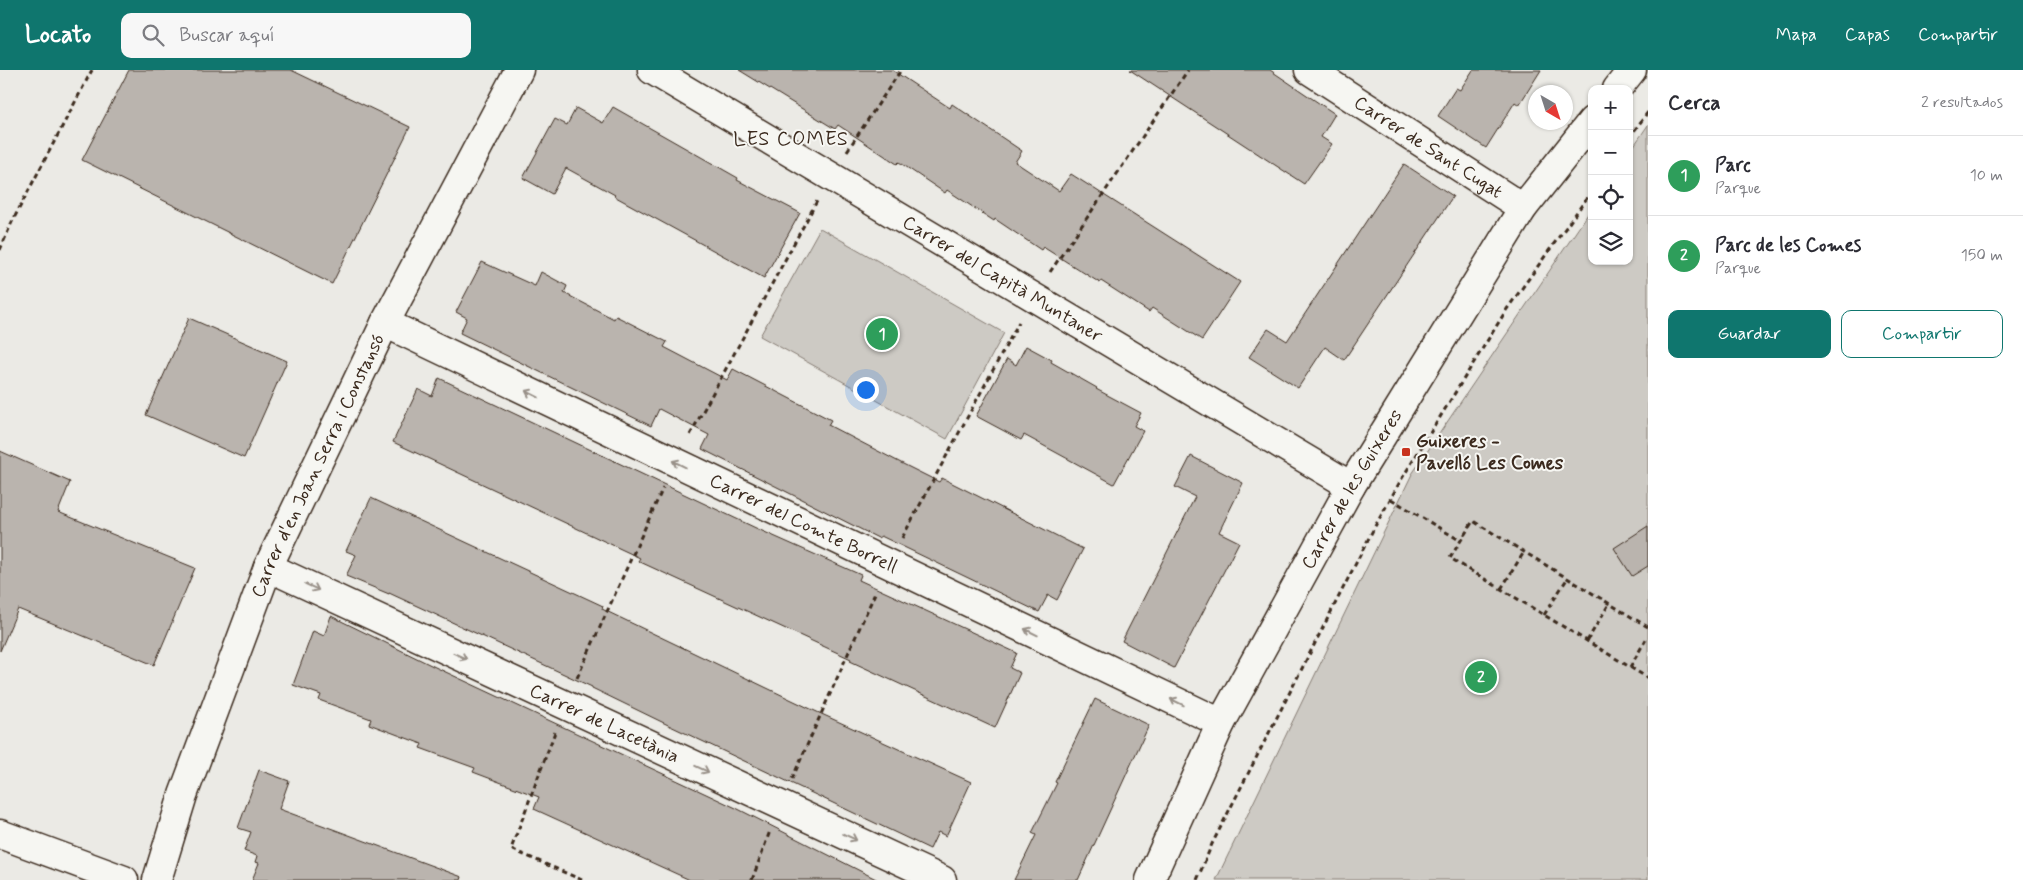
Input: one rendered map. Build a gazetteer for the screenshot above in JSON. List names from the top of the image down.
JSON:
{
  "streets": {
    "street": [
      "Carrer de Sant Cugat",
      "Carrer del Capità Muntaner",
      "Carrer d'en Joan Serra i Constansó",
      "Carrer de les Guixeres",
      "Carrer del Comte Borrell",
      "Carrer de Lacetània"
    ]
  },
  "crossings": [
    ["Carrer de Sant Cugat", "Carrer de les Guixeres"],
    ["Carrer del Capità Muntaner", "Carrer de les Guixeres"],
    ["Carrer d'en Joan Serra i Constansó", "Carrer del Comte Borrell"],
    ["Carrer d'en Joan Serra i Constansó", "Carrer de Lacetània"],
    ["Carrer de les Guixeres", "Carrer del Comte Borrell"]
  ],
  "one_way": ["Carrer del Comte Borrell", "Carrer de Lacetània"],
  "districts": ["LES COMES"],
  "places": {
    "transit": ["Guixeres - Pavelló Les Comes"]
  },
  "north": "bottom right",
  "page": {
    "header": "Locato",
    "search": "Buscar aquí",
    "nav": ["Mapa", "Capas", "Compartir"],
    "heading": ["Cerca", "2 resultados"],
    "map_buttons": ["+", "−"],
    "list": [
      {
        "mark": "1",
        "name": "Parc",
        "note": "Parque",
        "value": "10 m"
      },
      {
        "mark": "2",
        "name": "Parc de les Comes",
        "note": "Parque",
        "value": "150 m"
      }
    ],
    "buttons": ["Guardar", "Compartir"],
    "pins": ["1", "2"]
  }
}
